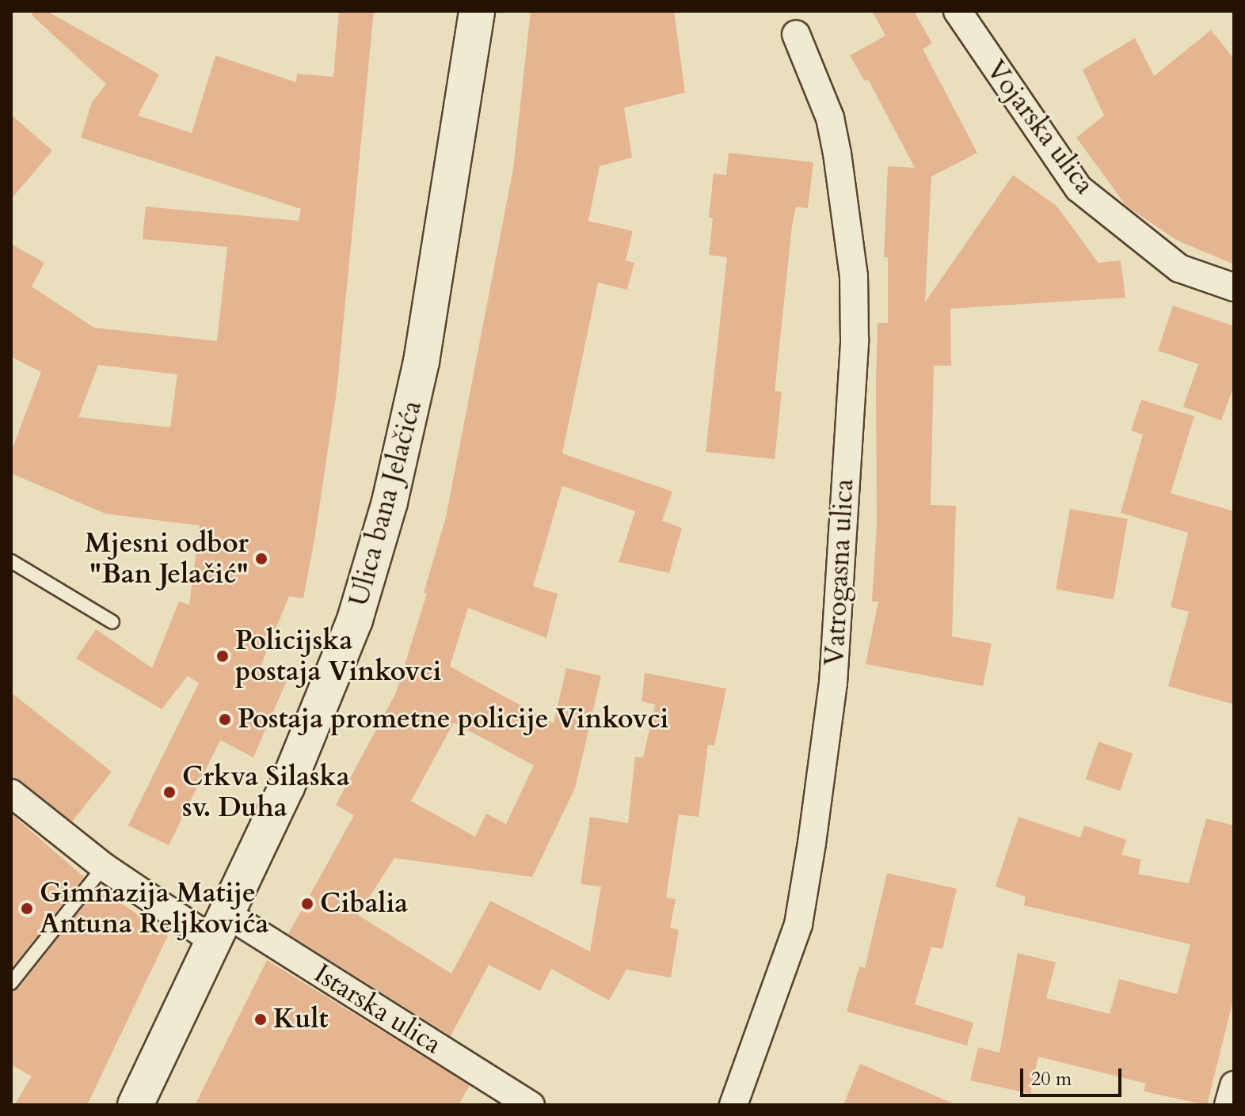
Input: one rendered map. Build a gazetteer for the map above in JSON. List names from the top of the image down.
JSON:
{
  "streets": {
    "main road": ["Ulica bana Jelačića"],
    "street": ["Vojarska ulica", "Vatrogasna ulica", "Istarska ulica"]
  },
  "crossings": [
    ["Ulica bana Jelačića", "Istarska ulica"]
  ],
  "places": [
    "Mjesni odbor \"Ban Jelačić\"",
    "Policijska postaja Vinkovci",
    "Postaja prometne policije Vinkovci",
    "Crkva Silaska sv. Duha",
    "Cibalia",
    "Gimnazija Matije Antuna Reljkovića",
    "Kult"
  ],
  "scale_bar": "20 m"
}
